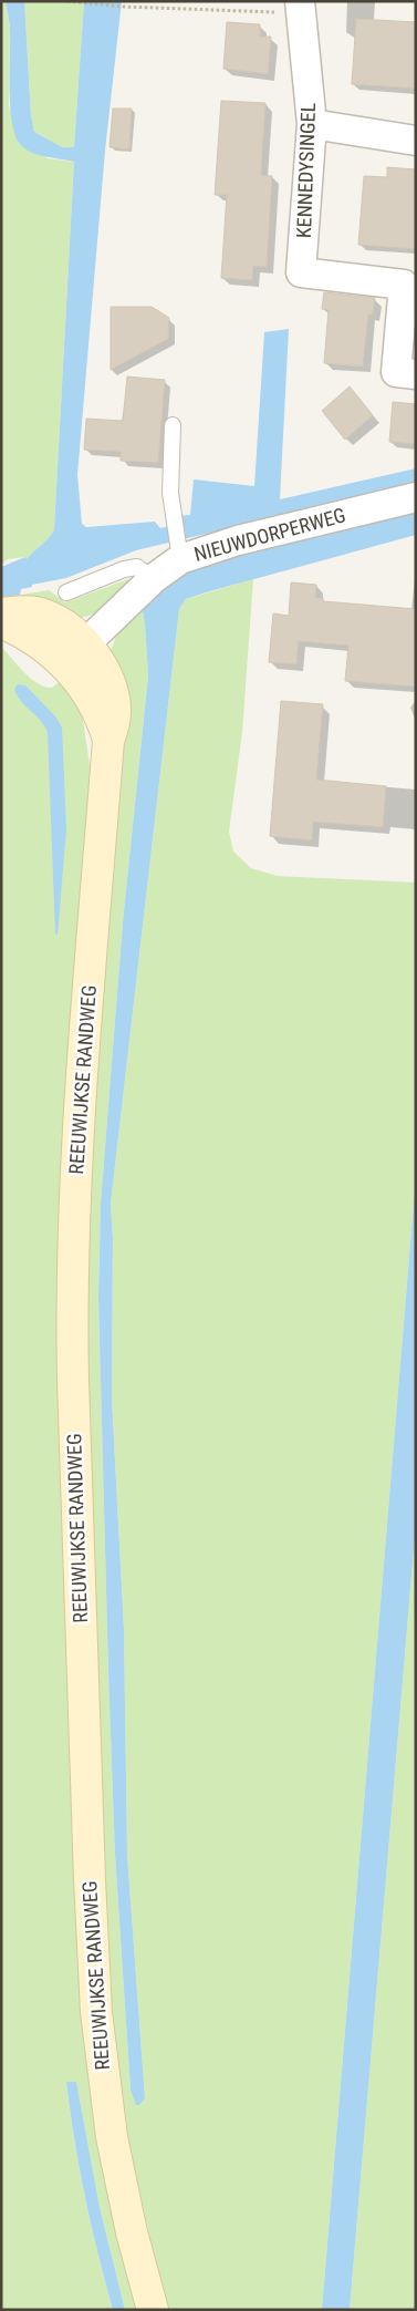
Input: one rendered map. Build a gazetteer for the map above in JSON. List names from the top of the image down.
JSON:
{
  "streets": {
    "main road": ["REEUWIJKSE RANDWEG"],
    "street": ["KENNEDYSINGEL", "NIEUWDORPERWEG"]
  },
  "crossings": [
    ["NIEUWDORPERWEG", "REEUWIJKSE RANDWEG"]
  ]
}
